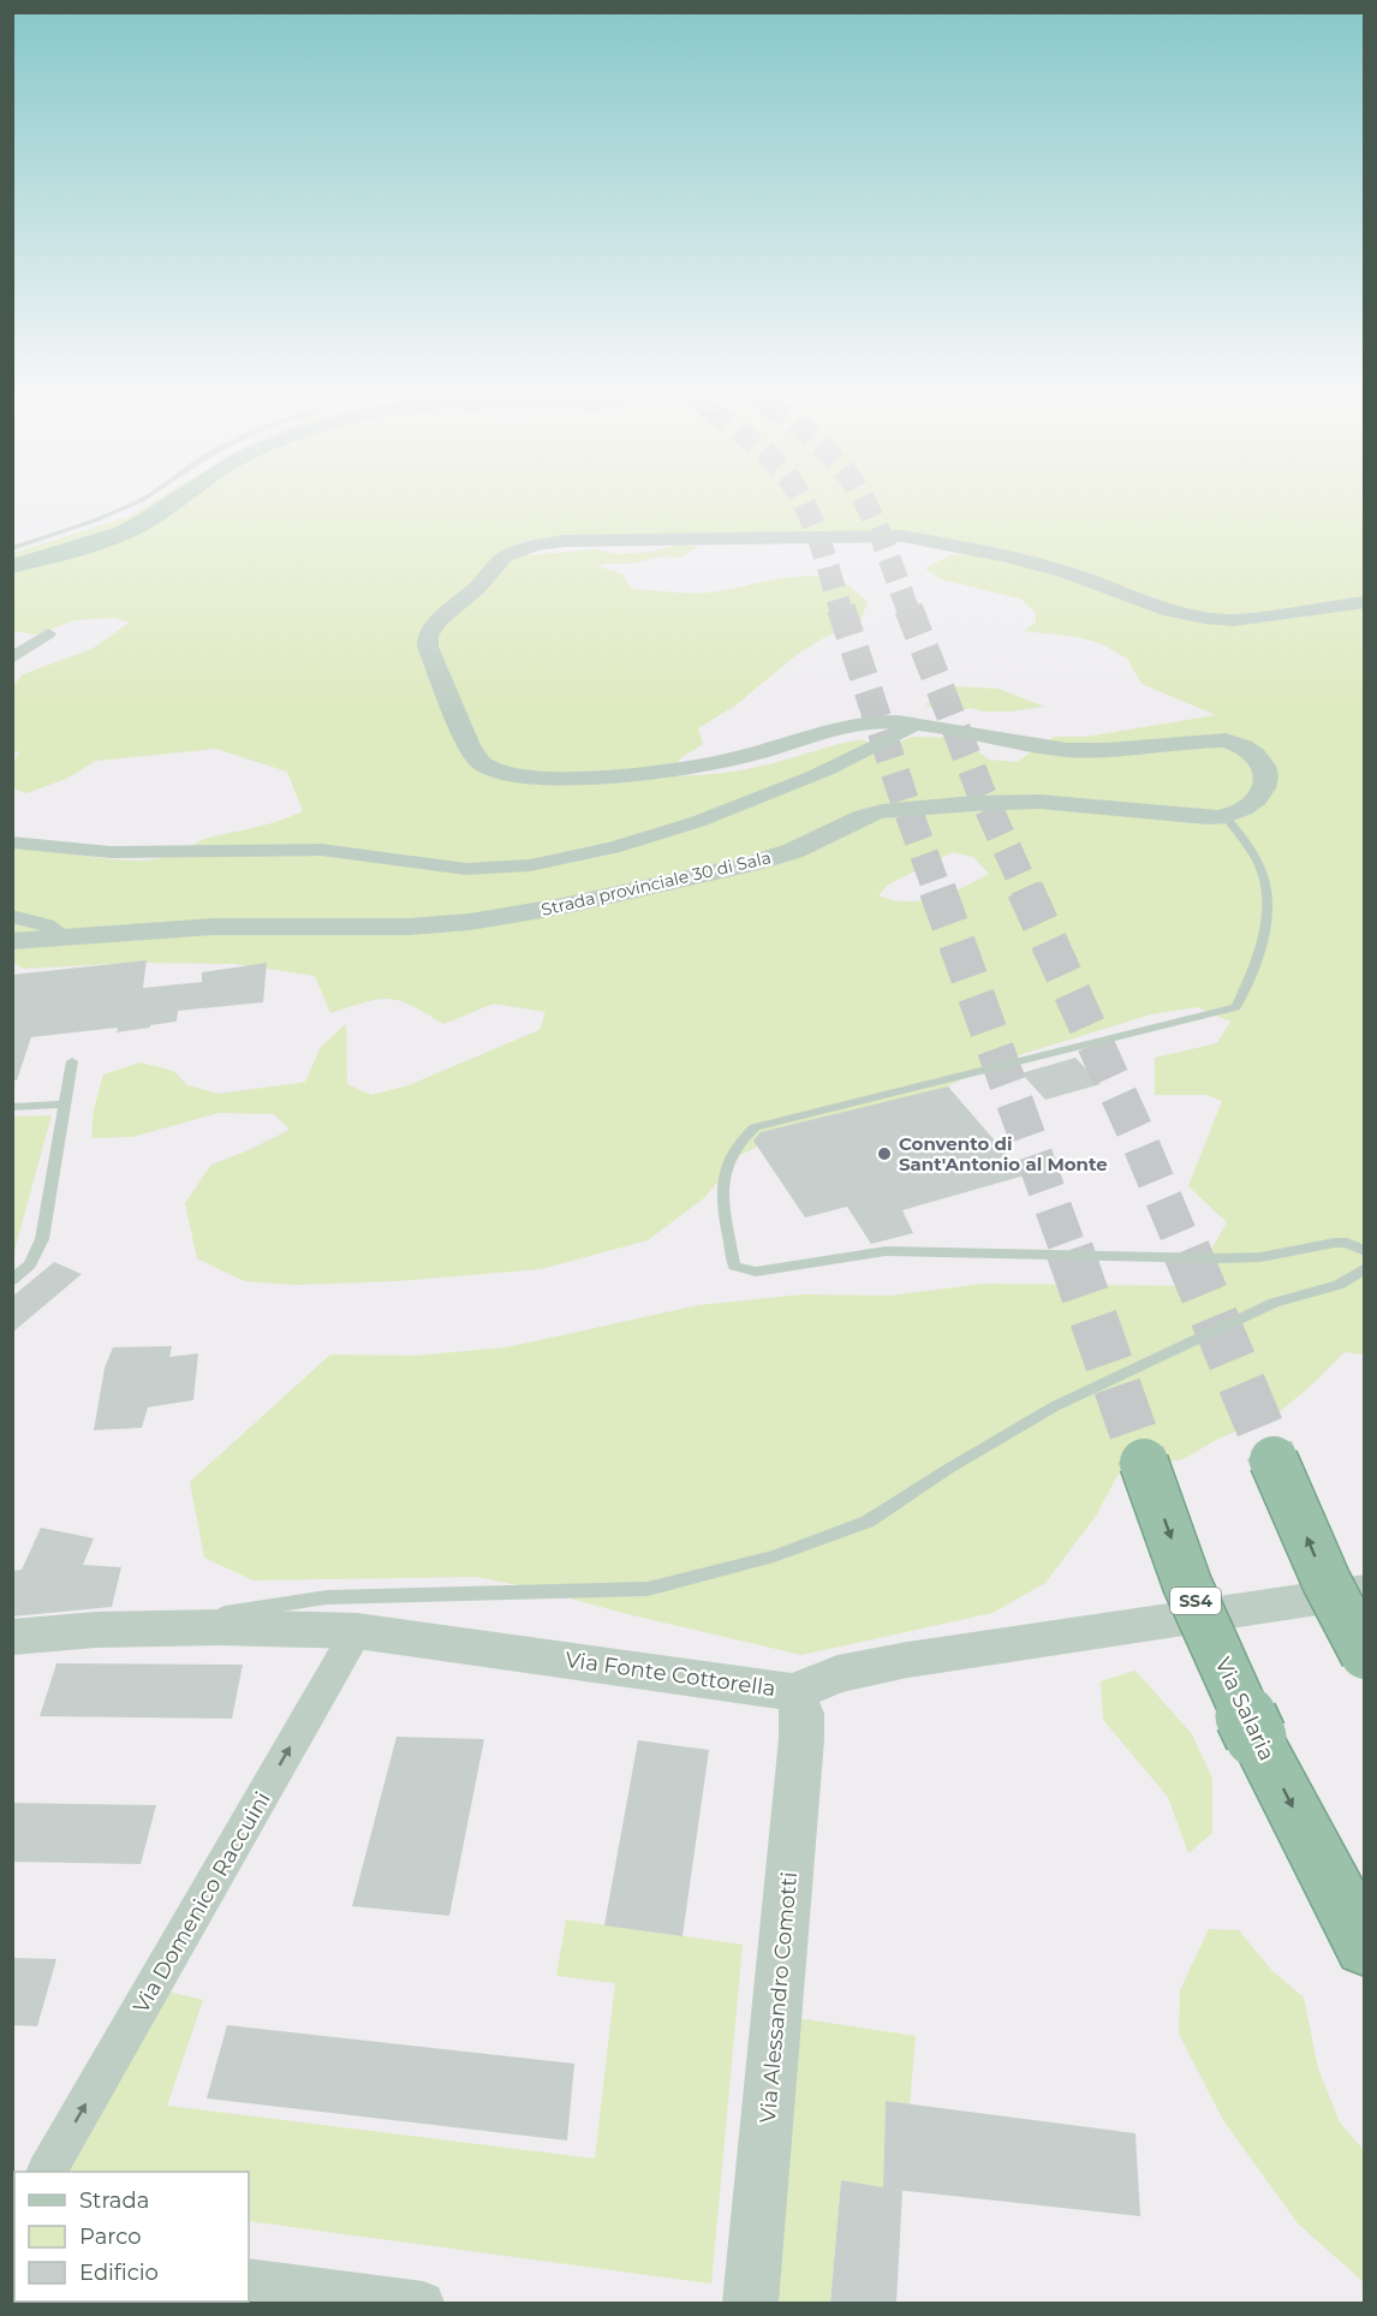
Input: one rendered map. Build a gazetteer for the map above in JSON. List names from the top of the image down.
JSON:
{
  "streets": {
    "highway": ["SS4", "Via Salaria"],
    "street": [
      "Strada provinciale 30 di Sala",
      "Via Fonte Cottorella",
      "Via Domenico Raccuini",
      "Via Alessandro Comotti"
    ]
  },
  "crossings": [
    ["Via Fonte Cottorella", "Via Domenico Raccuini"],
    ["Via Fonte Cottorella", "Via Alessandro Comotti"]
  ],
  "one_way": ["Via Domenico Raccuini"],
  "places": ["Convento di Sant'Antonio al Monte"],
  "legend": ["Strada", "Parco", "Edificio"]
}
